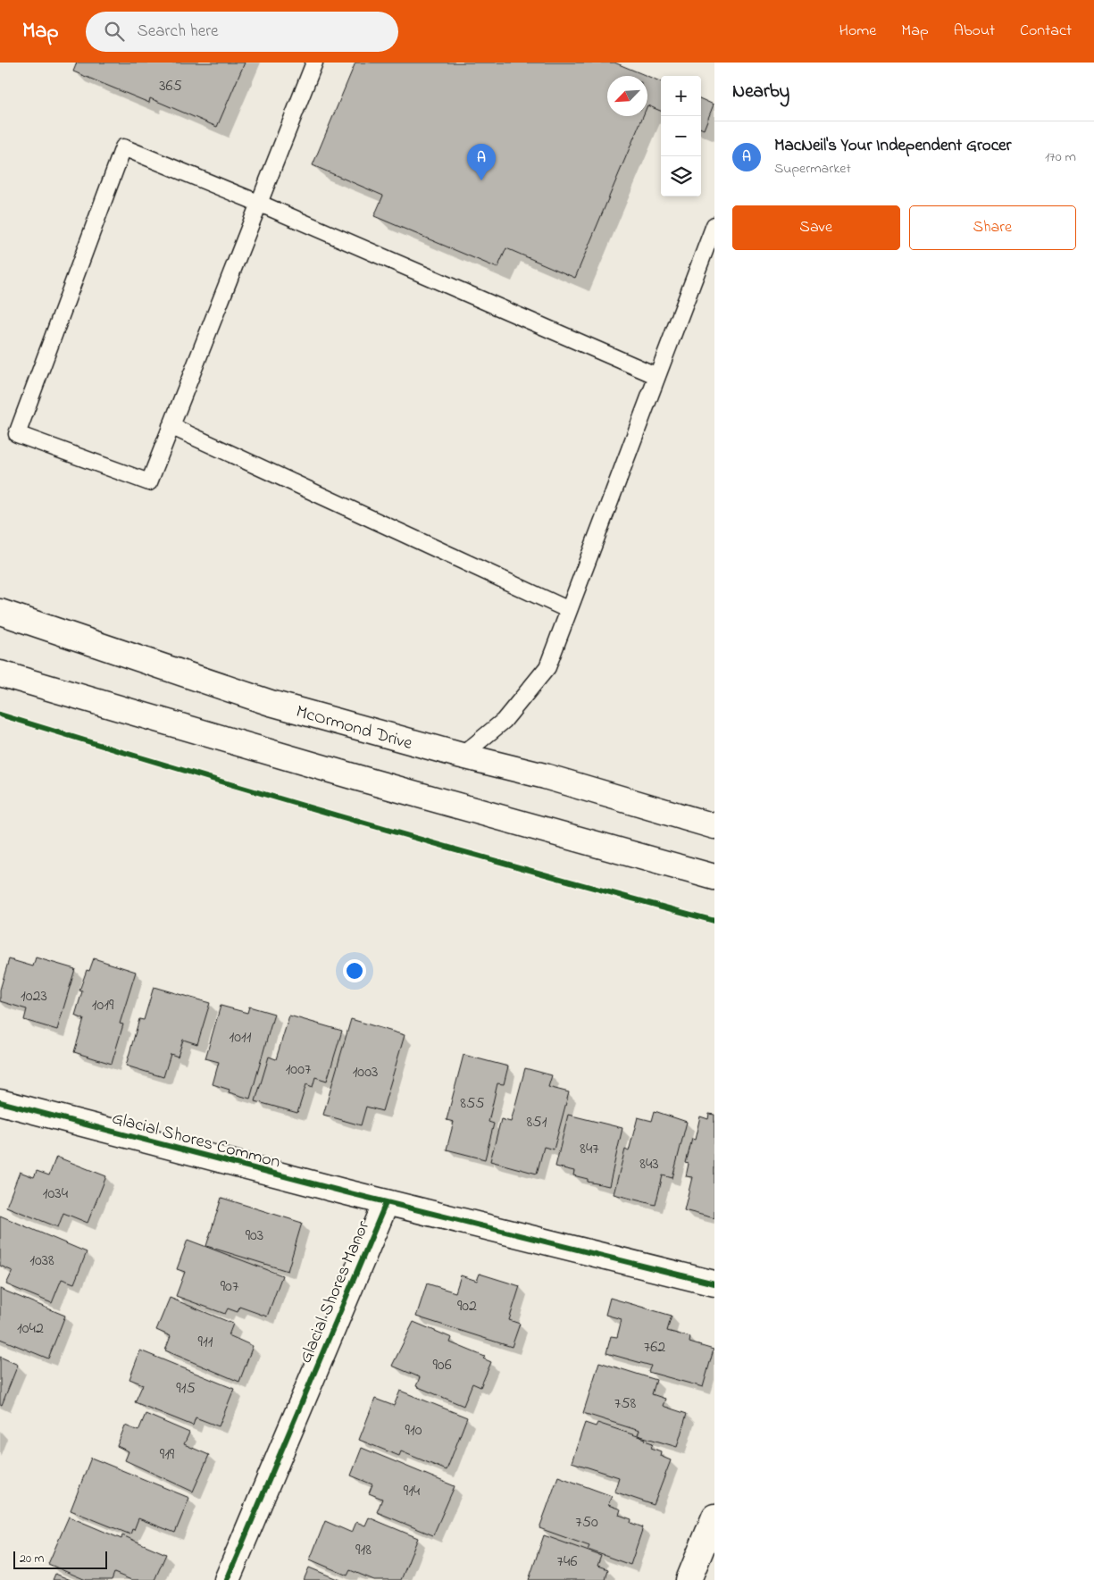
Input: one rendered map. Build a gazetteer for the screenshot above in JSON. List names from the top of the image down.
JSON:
{
  "streets": {
    "main road": ["McOrmond Drive", "Glacial Shores Common", "Glacial Shores Manor"]
  },
  "crossings": [
    ["Glacial Shores Common", "Glacial Shores Manor"]
  ],
  "house_numbers": [
    "365",
    "1023",
    "1019",
    "1011",
    "1007",
    "1003",
    "855",
    "851",
    "847",
    "843",
    "1034",
    "903",
    "1038",
    "907",
    "902",
    "1042",
    "911",
    "762",
    "906",
    "915",
    "758",
    "910",
    "919",
    "914",
    "750",
    "918",
    "746"
  ],
  "scale_bar": "20 m",
  "north": "bottom left",
  "page": {
    "header": "Map",
    "search": "Search here",
    "nav": [
      "Home",
      "Map",
      "About",
      "Contact"
    ],
    "heading": "Nearby",
    "map_buttons": ["+", "−"],
    "list": [
      {
        "mark": "A",
        "name": "MacNeil's Your Independent Grocer",
        "note": "Supermarket",
        "value": "170 m"
      }
    ],
    "pins": "A",
    "buttons": ["Save", "Share"],
    "scale": "20 m"
  }
}
